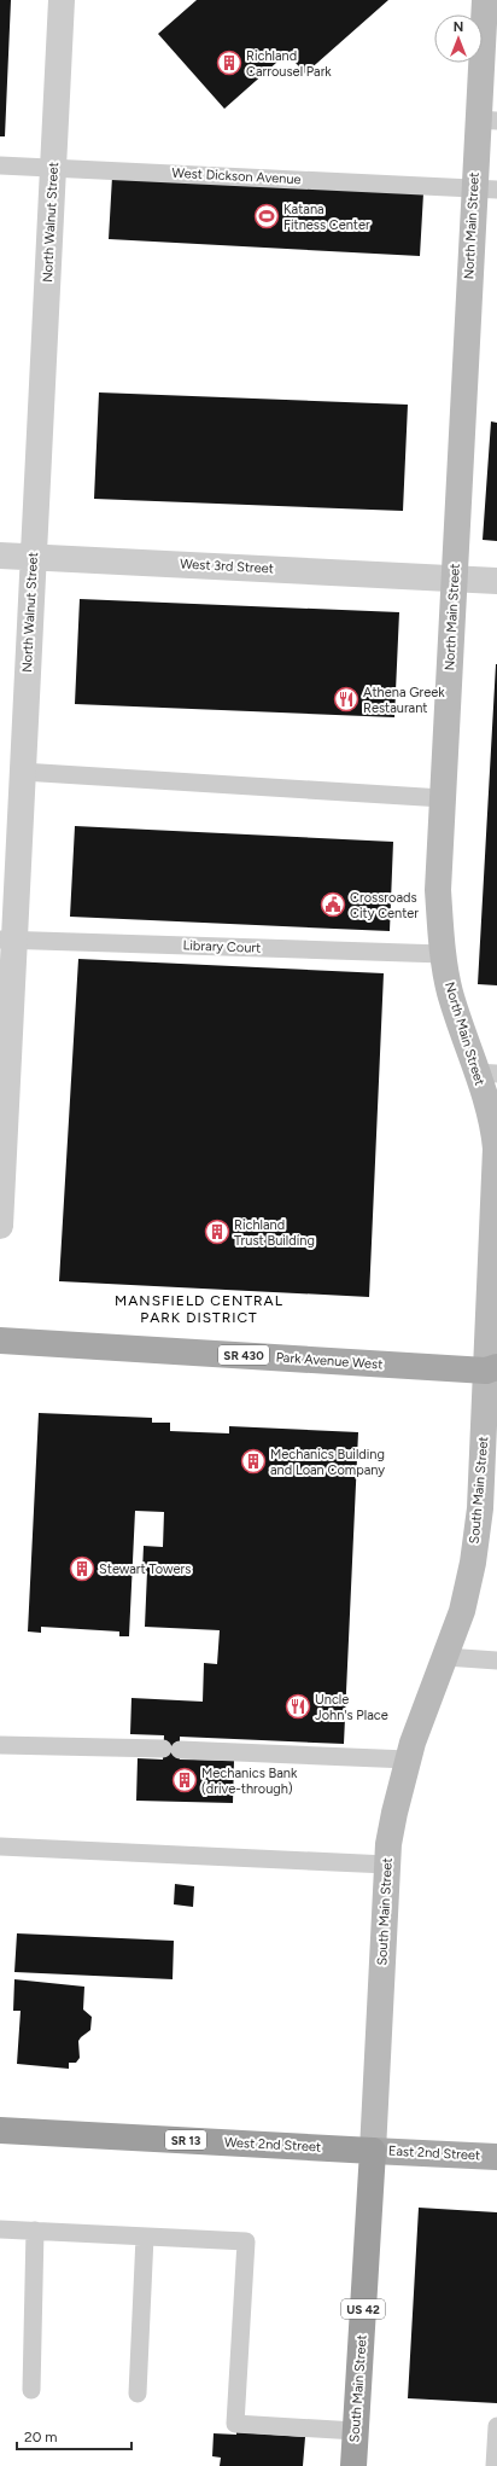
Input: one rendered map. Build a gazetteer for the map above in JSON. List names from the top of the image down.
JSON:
{
  "streets": {
    "highway": [
      "South Main Street",
      "SR 13",
      "West 2nd Street",
      "US 42"
    ],
    "main road": [
      "North Main Street",
      "SR 430",
      "Park Avenue West",
      "East 2nd Street"
    ],
    "street": ["North Walnut Street", "West 3rd Street"],
    "lane": ["West Dickson Avenue", "Library Court"]
  },
  "crossings": [
    ["West Dickson Avenue", "North Walnut Street"],
    ["West Dickson Avenue", "North Main Street"],
    ["North Walnut Street", "West 3rd Street"],
    ["North Walnut Street", "Library Court"],
    ["North Main Street", "West 3rd Street"],
    ["North Main Street", "Library Court"],
    ["North Main Street", "Park Avenue West"],
    ["North Main Street", "South Main Street"],
    ["Park Avenue West", "South Main Street"],
    ["South Main Street", "West 2nd Street"],
    ["South Main Street", "East 2nd Street"],
    ["West 2nd Street", "East 2nd Street"]
  ],
  "districts": ["MANSFIELD CENTRAL PARK DISTRICT"],
  "places": {
    "building": [
      "Richland Carrousel Park",
      "Richland Trust Building",
      "Mechanics Building and Loan Company",
      "Stewart Towers",
      "Mechanics Bank (drive-through)"
    ],
    "sports": ["Katana Fitness Center"],
    "restaurant": ["Athena Greek Restaurant", "Uncle John's Place"],
    "public building": ["Crossroads City Center"]
  },
  "scale_bar": "20 m",
  "north": "top"
}
